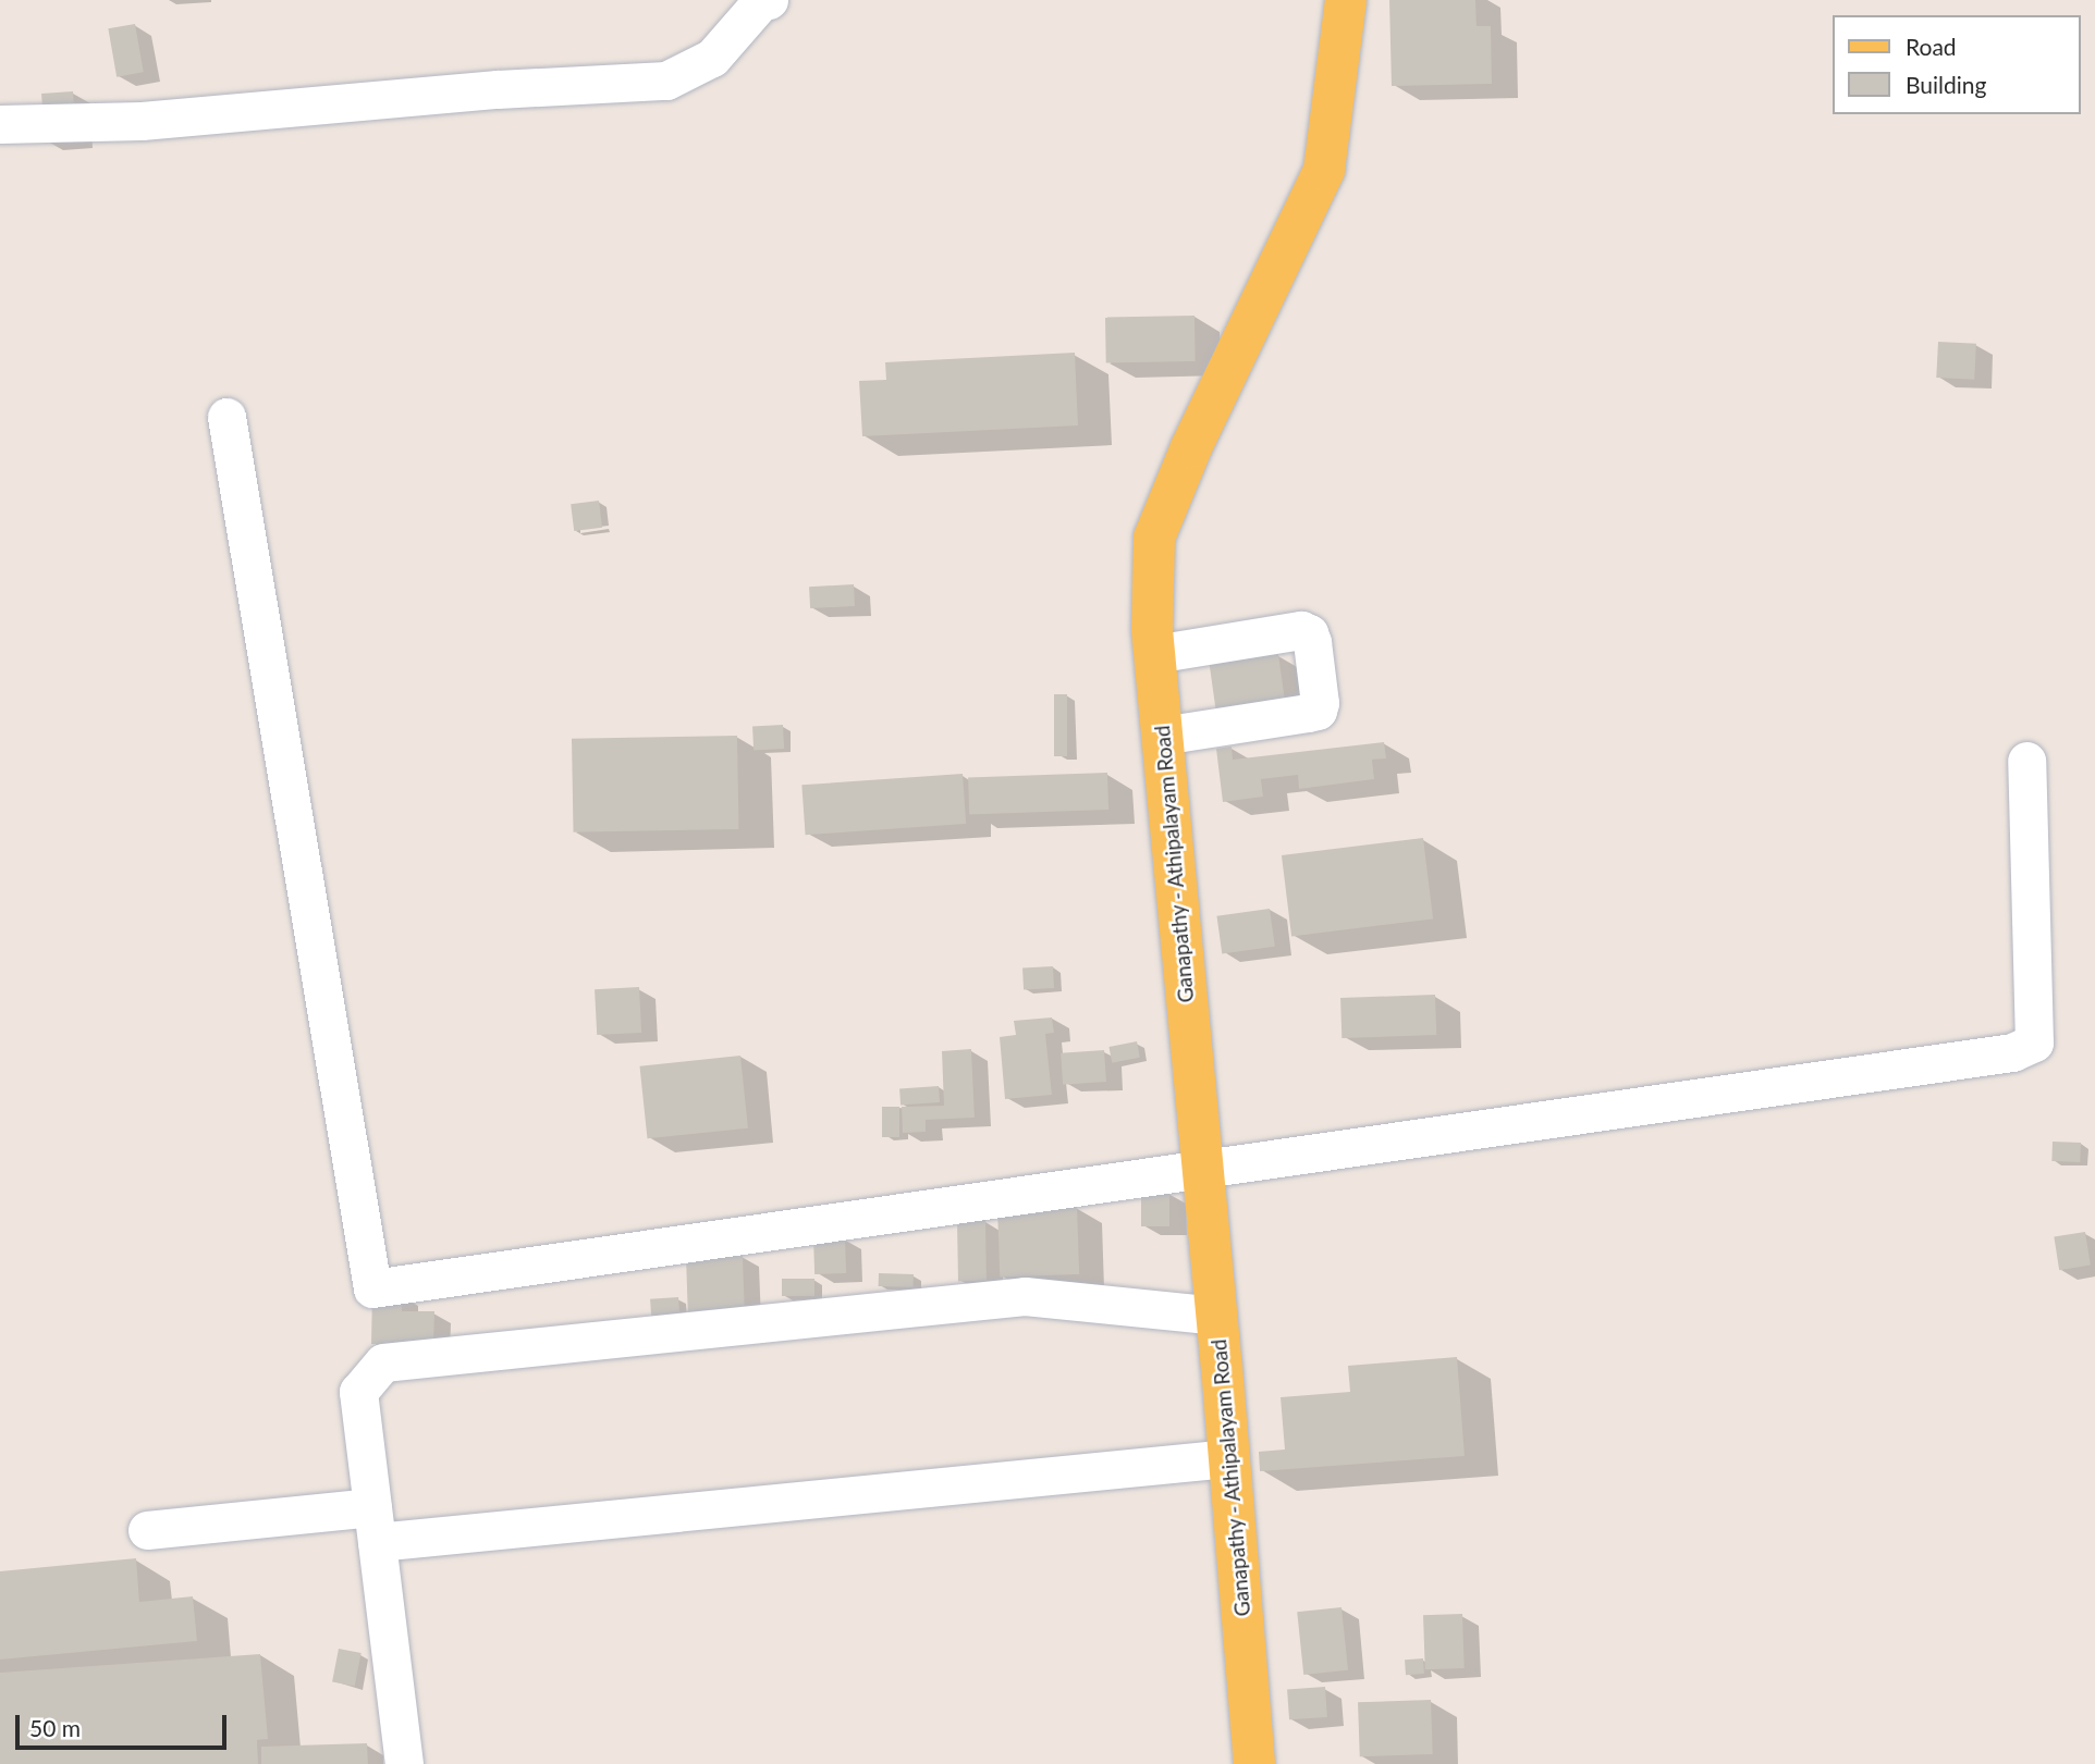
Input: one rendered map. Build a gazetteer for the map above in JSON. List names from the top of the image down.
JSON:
{
  "streets": {
    "main road": ["Ganapathy - Athipalayam Road"]
  },
  "legend": ["Road", "Building"],
  "scale_bar": "50 m"
}
